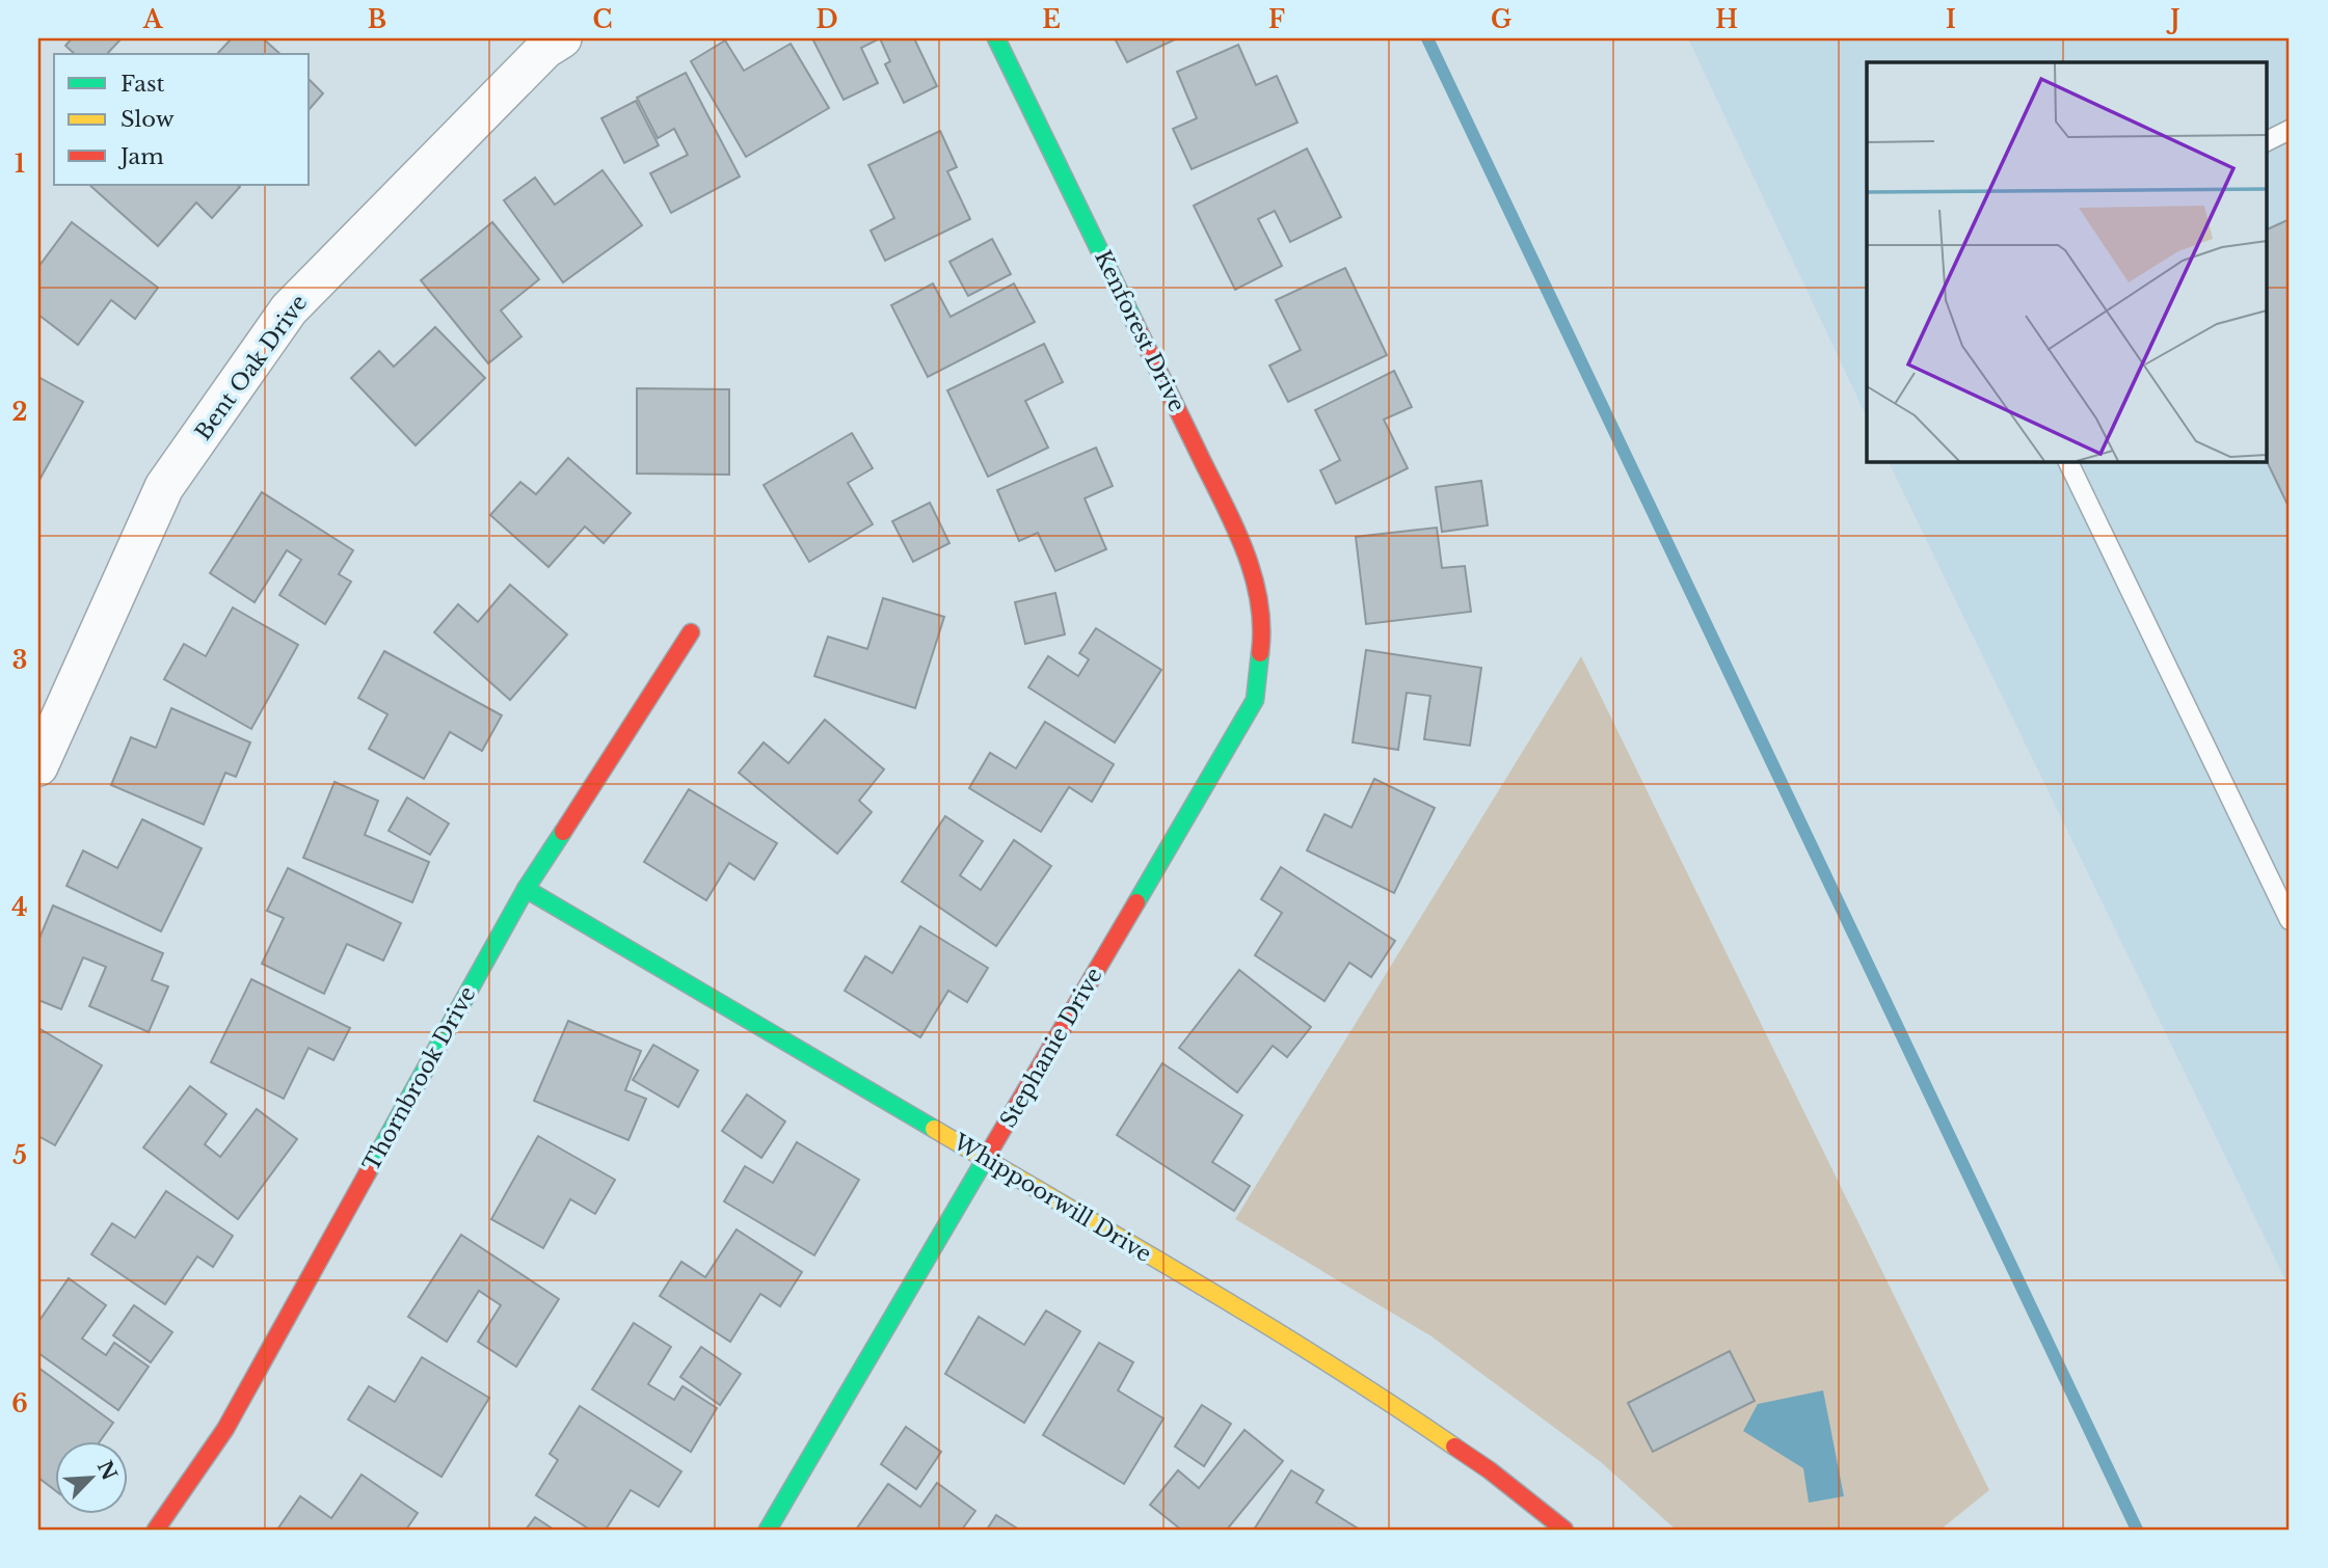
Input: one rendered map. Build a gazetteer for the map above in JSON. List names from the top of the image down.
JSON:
{
  "streets": {
    "street": [
      "Kenforest Drive",
      "Bent Oak Drive",
      "Stephanie Drive",
      "Thornbrook Drive",
      "Whippoorwill Drive"
    ]
  },
  "crossings": [
    ["Kenforest Drive", "Stephanie Drive"],
    ["Stephanie Drive", "Whippoorwill Drive"],
    ["Thornbrook Drive", "Whippoorwill Drive"]
  ],
  "legend": ["Fast", "Slow", "Jam"],
  "north": "top right",
  "grid": {
    "columns": [
      "A",
      "B",
      "C",
      "D",
      "E",
      "F",
      "G",
      "H",
      "I",
      "J"
    ],
    "rows": [
      "1",
      "2",
      "3",
      "4",
      "5",
      "6"
    ]
  }
}
